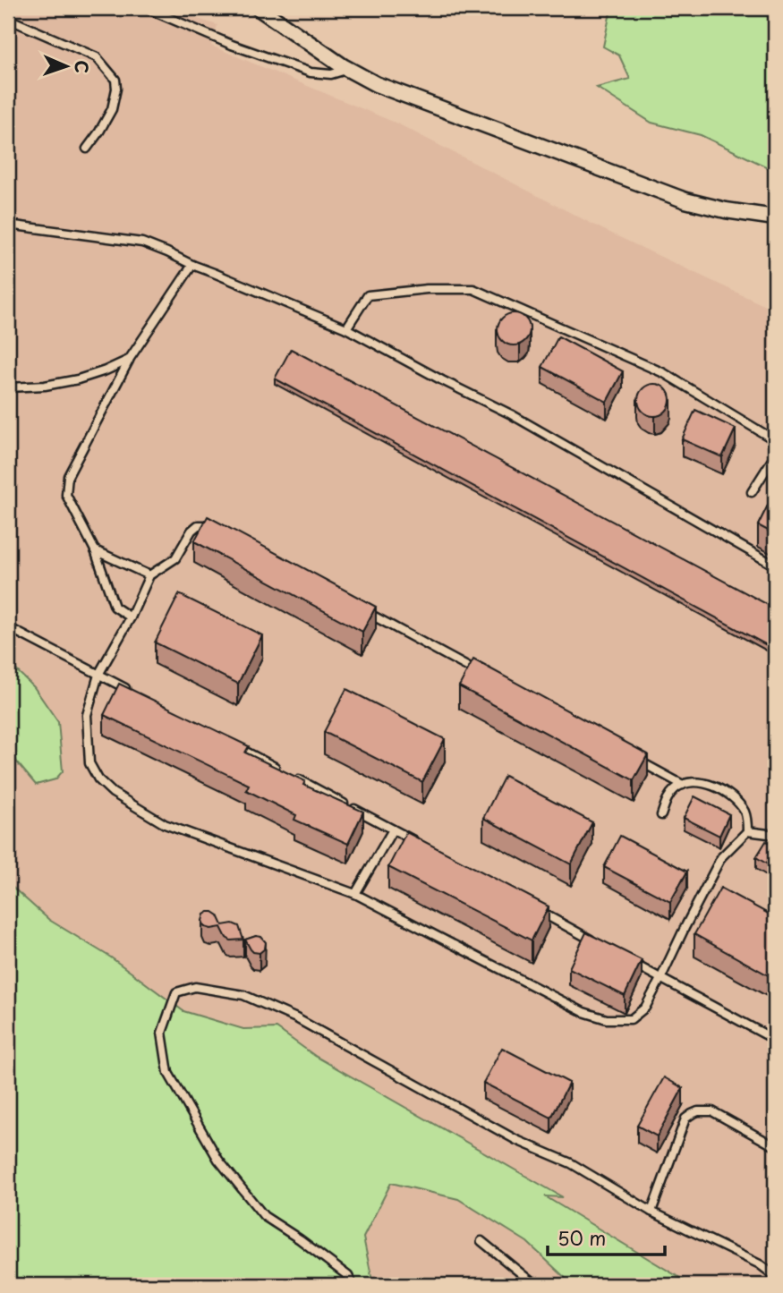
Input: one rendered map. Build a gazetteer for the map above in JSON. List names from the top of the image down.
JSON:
{
  "scale_bar": "50 m",
  "north": "right"
}
